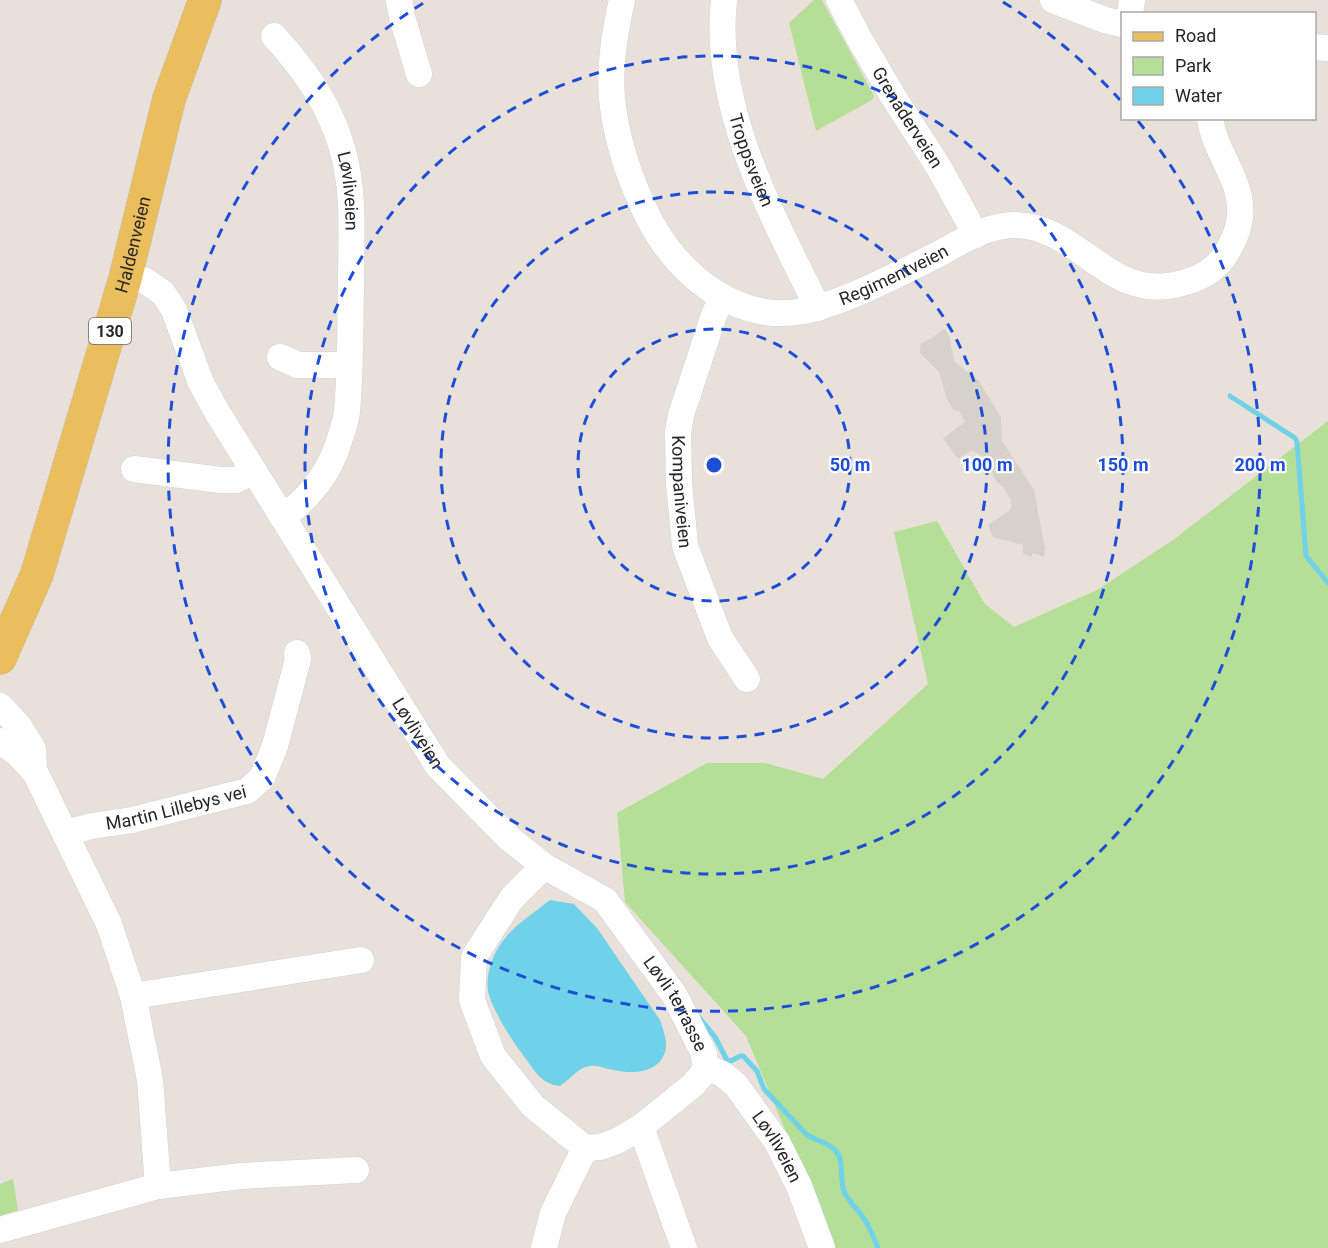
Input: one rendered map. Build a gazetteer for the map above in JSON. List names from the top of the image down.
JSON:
{
  "streets": {
    "main road": ["Haldenveien", "130"],
    "street": [
      "Grenaderveien",
      "Troppsveien",
      "Løvliveien",
      "Regimentveien",
      "Kompaniveien",
      "Martin Lillebys vei",
      "Løvli terrasse"
    ]
  },
  "crossings": [
    ["Grenaderveien", "Regimentveien"],
    ["Troppsveien", "Regimentveien"],
    ["Løvliveien", "Haldenveien"],
    ["Løvliveien", "Løvli terrasse"],
    ["Regimentveien", "Kompaniveien"]
  ],
  "legend": ["Road", "Park", "Water"],
  "rings": [
    "50 m",
    "100 m",
    "150 m",
    "200 m"
  ]
}
